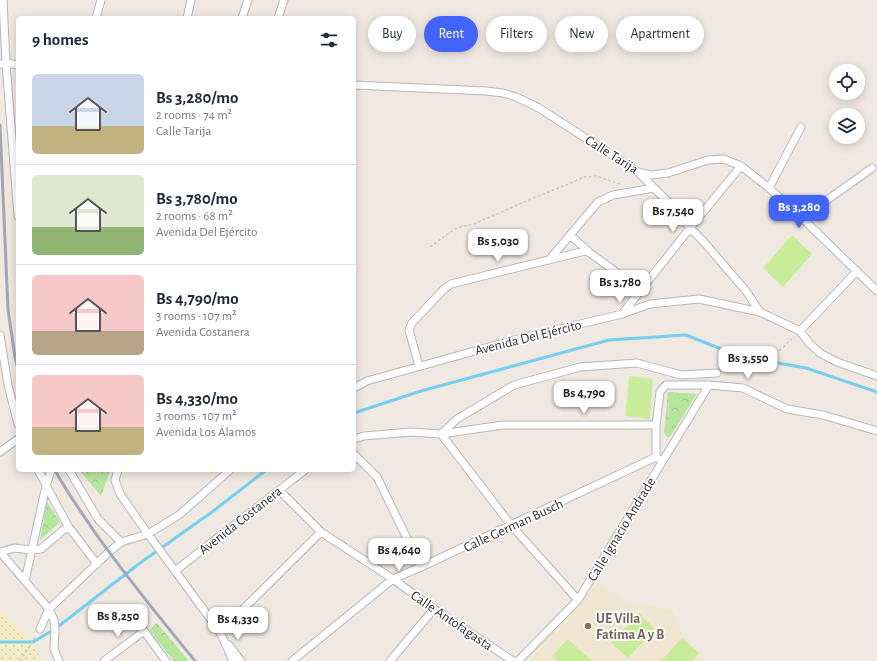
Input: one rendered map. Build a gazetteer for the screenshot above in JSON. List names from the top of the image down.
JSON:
{
  "streets": {
    "street": [
      "Calle Tarija",
      "Avenida Del Ejército",
      "Avenida Costanera",
      "Calle German Busch",
      "Calle Ignacio Andrade",
      "Calle Antofagasta"
    ]
  },
  "crossings": [
    ["Avenida Costanera", "Calle Antofagasta"],
    ["Calle German Busch", "Calle Ignacio Andrade"],
    ["Calle German Busch", "Calle Antofagasta"]
  ],
  "places": ["UE Villa Fatima A y B"],
  "page": {
    "chip": [
      "Buy",
      "Rent",
      "Filters",
      "New",
      "Apartment"
    ],
    "heading": "9 homes",
    "list": [
      {
        "name": "Bs 3,280/mo",
        "note": "2 rooms · 74 m² · Calle Tarija"
      },
      {
        "name": "Bs 3,780/mo",
        "note": "2 rooms · 68 m² · Avenida Del Ejército"
      },
      {
        "name": "Bs 4,790/mo",
        "note": "3 rooms · 107 m² · Avenida Costanera"
      },
      {
        "name": "Bs 4,330/mo",
        "note": "3 rooms · 107 m² · Avenida Los Álamos"
      }
    ],
    "price": [
      "Bs 3,280",
      "Bs 7,540",
      "Bs 5,030",
      "Bs 3,780",
      "Bs 3,550",
      "Bs 4,790",
      "Bs 4,640",
      "Bs 8,250",
      "Bs 4,330"
    ]
  }
}
